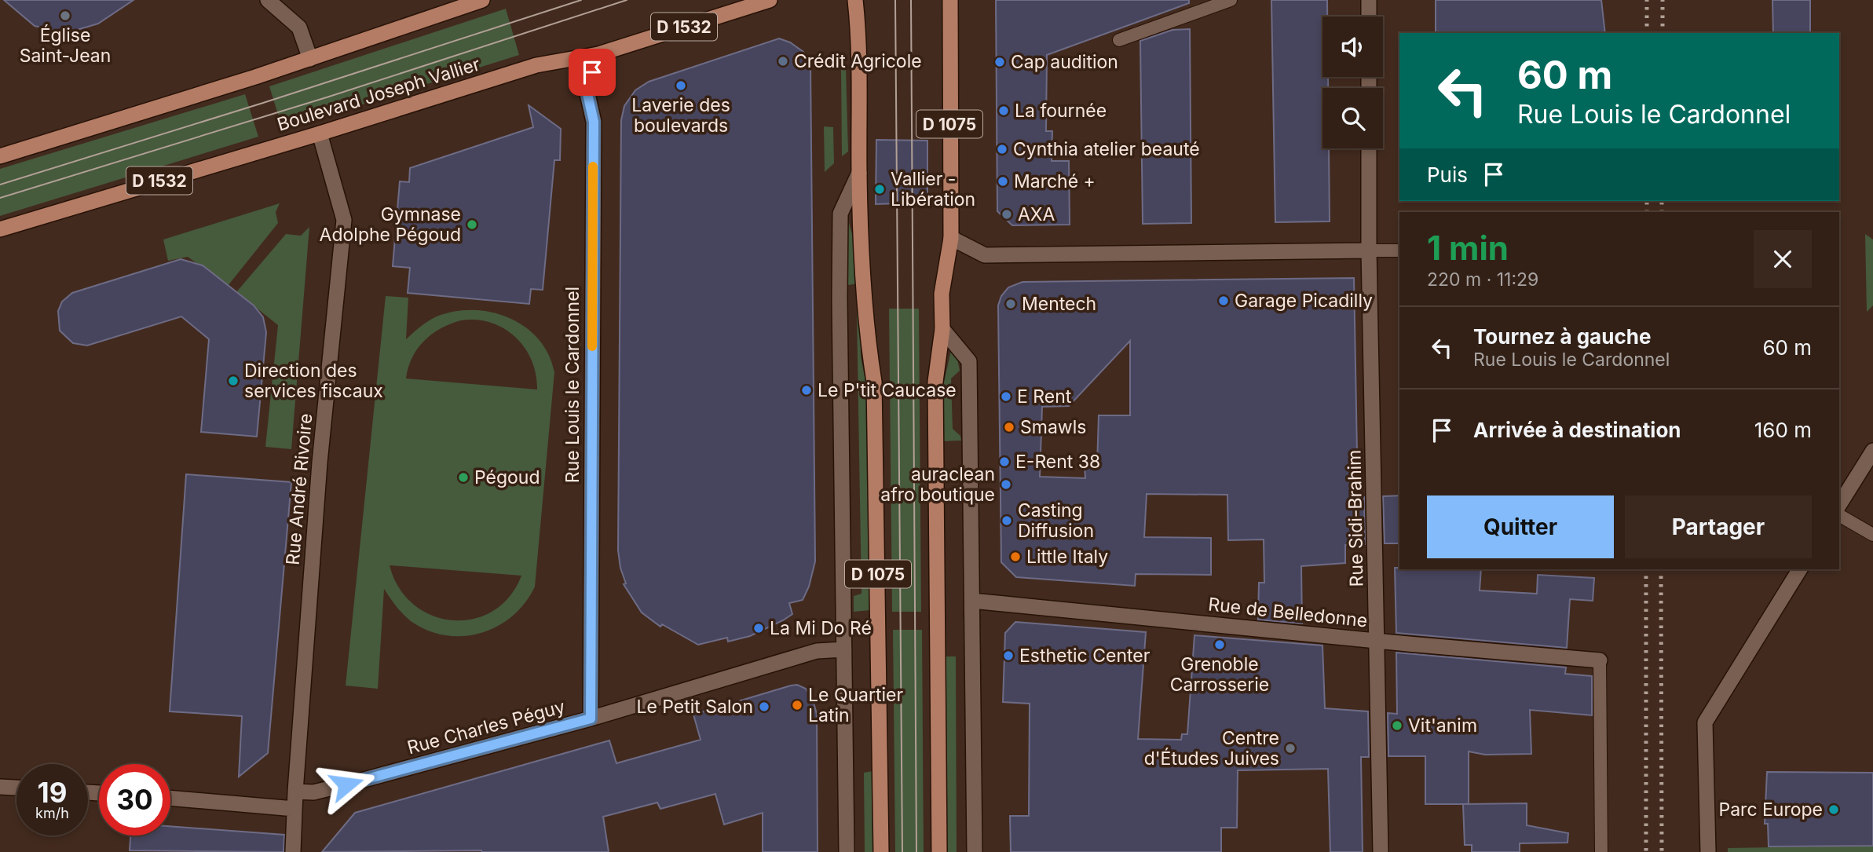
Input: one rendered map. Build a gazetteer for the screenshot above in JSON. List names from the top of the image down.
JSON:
{
  "streets": {
    "main road": ["D 1532", "Boulevard Joseph Vallier", "D 1075"],
    "street": [
      "Rue Louis le Cardonnel",
      "Rue André Rivoire",
      "Rue Sidi-Brahim",
      "Rue de Belledonne",
      "Rue Charles Péguy"
    ]
  },
  "crossings": [
    ["Boulevard Joseph Vallier", "Rue Louis le Cardonnel"],
    ["Boulevard Joseph Vallier", "Rue André Rivoire"],
    ["Rue Louis le Cardonnel", "Rue Charles Péguy"],
    ["Rue André Rivoire", "Rue Charles Péguy"],
    ["Rue Sidi-Brahim", "Rue de Belledonne"]
  ],
  "places": [
    "Église Saint-Jean",
    "Crédit Agricole",
    "Cap audition",
    "Laverie des boulevards",
    "La fournée",
    "Cynthia atelier beauté",
    "Marché +",
    "Vallier - Libération",
    "AXA",
    "Gymnase Adolphe Pégoud",
    "Garage Picadilly",
    "Mentech",
    "Direction des services fiscaux",
    "Le P'tit Caucase",
    "E Rent",
    "Smawls",
    "E-Rent 38",
    "Pégoud",
    "auraclean afro boutique",
    "Casting Diffusion",
    "Little Italy",
    "La Mi Do Ré",
    "Grenoble Carrosserie",
    "Esthetic Center",
    "Le Quartier Latin",
    "Le Petit Salon",
    "Vit'anim",
    "Centre d'Études Juives",
    "Parc Europe"
  ],
  "page": {
    "turn": ["60 m", "Rue Louis le Cardonnel"],
    "then": "Puis",
    "heading": ["1 min", "220 m · 11:29"],
    "list": [
      {
        "name": "Tournez à gauche",
        "note": "Rue Louis le Cardonnel",
        "value": "60 m"
      },
      {
        "name": "Arrivée à destination",
        "value": "160 m"
      }
    ],
    "buttons": ["Quitter", "Partager"],
    "speed": "19 km/h",
    "limit": "30"
  }
}
